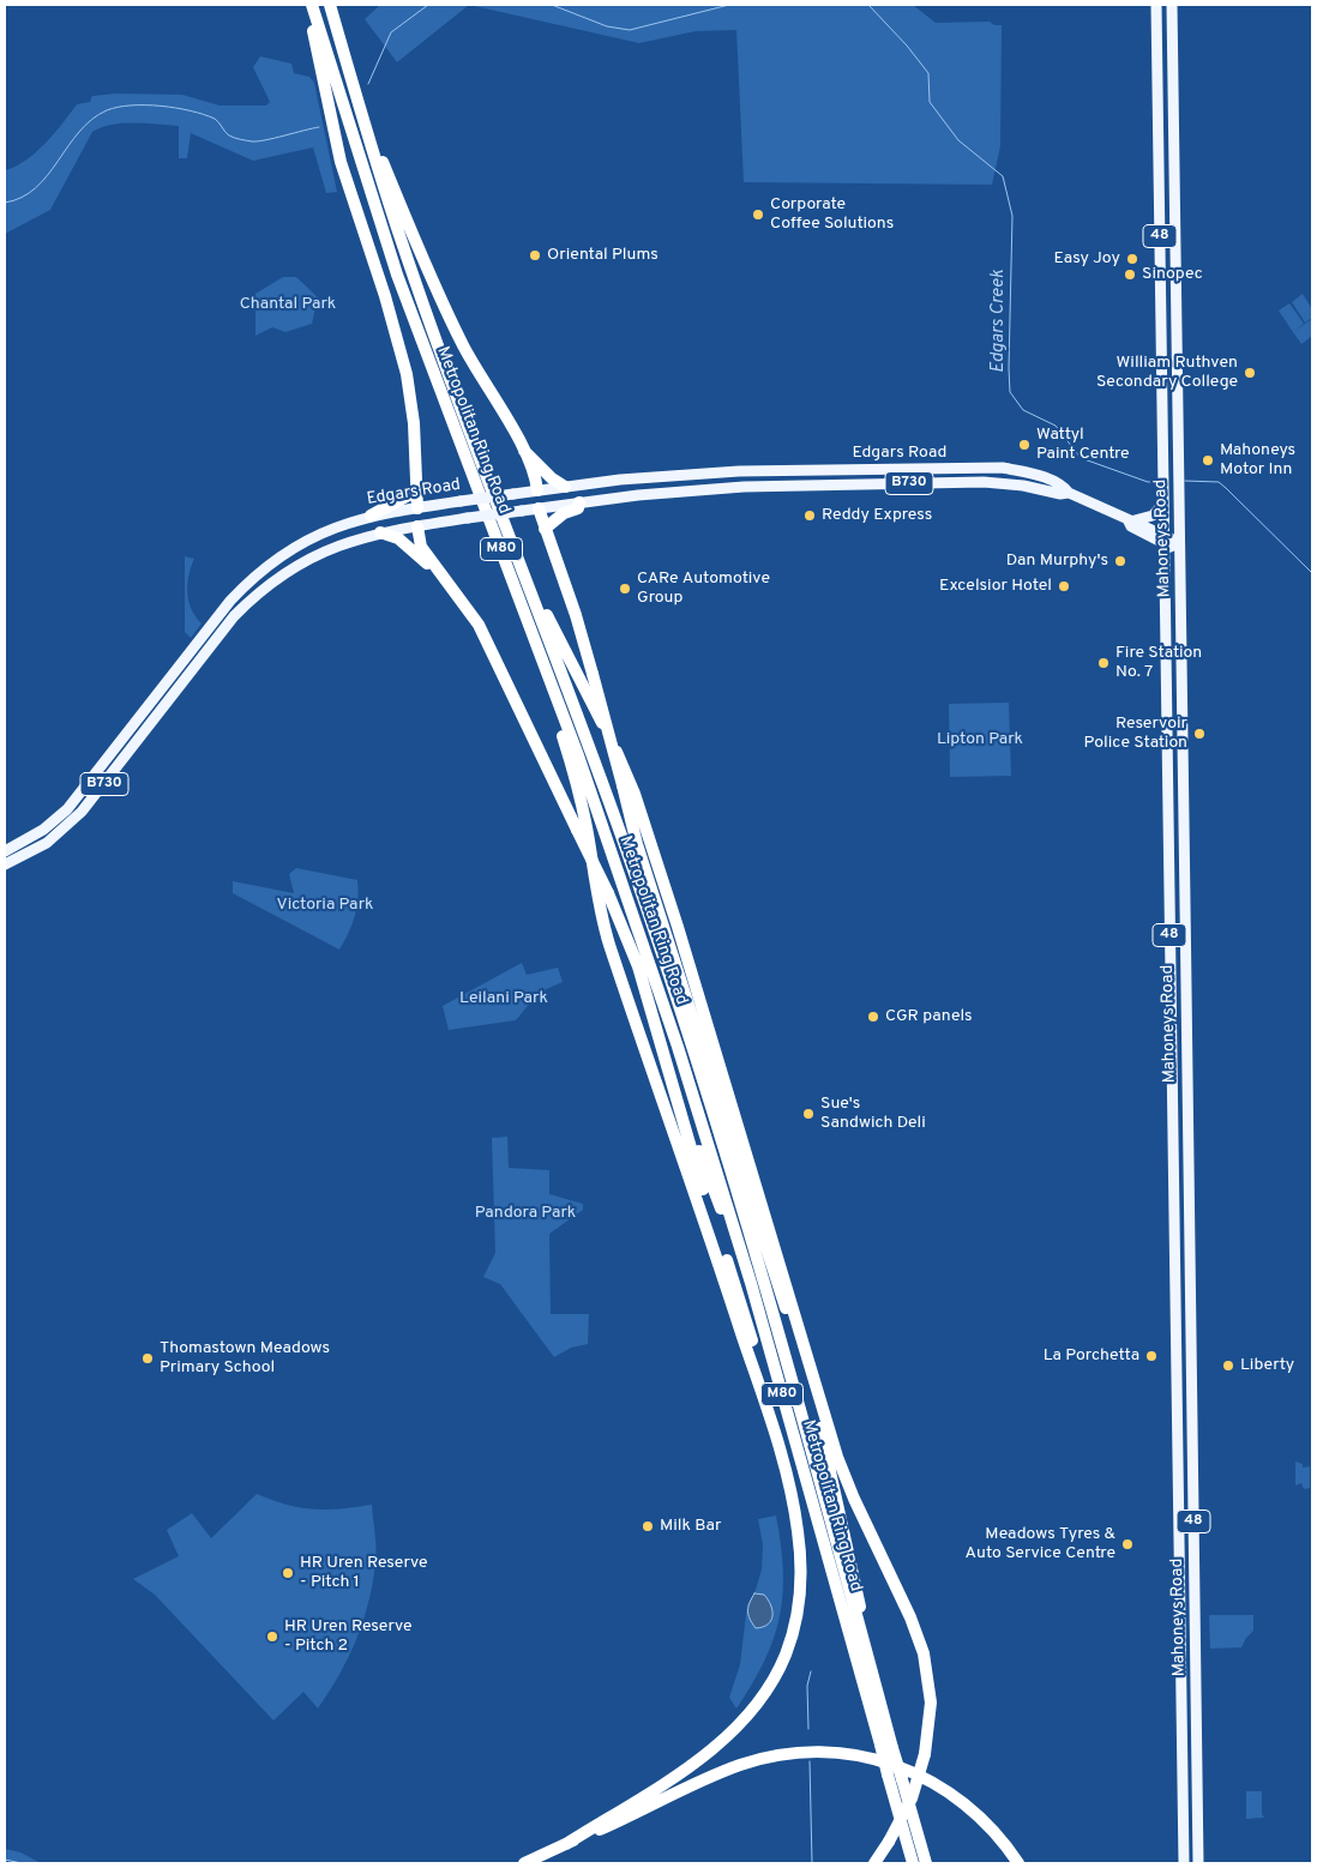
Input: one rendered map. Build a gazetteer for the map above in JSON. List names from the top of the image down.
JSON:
{
  "streets": {
    "highway": ["Metropolitan Ring Road", "M80"],
    "main road": [
      "48",
      "Edgars Road",
      "B730",
      "Mahoneys Road"
    ]
  },
  "crossings": [
    ["Metropolitan Ring Road", "M80"],
    ["Edgars Road", "Mahoneys Road"]
  ],
  "water": ["Edgars Creek"],
  "parks": [
    "Chantal Park",
    "Lipton Park",
    "Victoria Park",
    "Leilani Park",
    "Pandora Park"
  ],
  "places": [
    "Corporate Coffee Solutions",
    "Oriental Plums",
    "Easy Joy",
    "Sinopec",
    "William Ruthven Secondary College",
    "Wattyl Paint Centre",
    "Mahoneys Motor Inn",
    "Reddy Express",
    "Dan Murphy's",
    "Excelsior Hotel",
    "CARe Automotive Group",
    "Fire Station No. 7",
    "Reservoir Police Station",
    "CGR panels",
    "Sue's Sandwich Deli",
    "La Porchetta",
    "Thomastown Meadows Primary School",
    "Liberty",
    "Milk Bar",
    "Meadows Tyres & Auto Service Centre",
    "HR Uren Reserve - Pitch 1",
    "HR Uren Reserve - Pitch 2"
  ]
}
